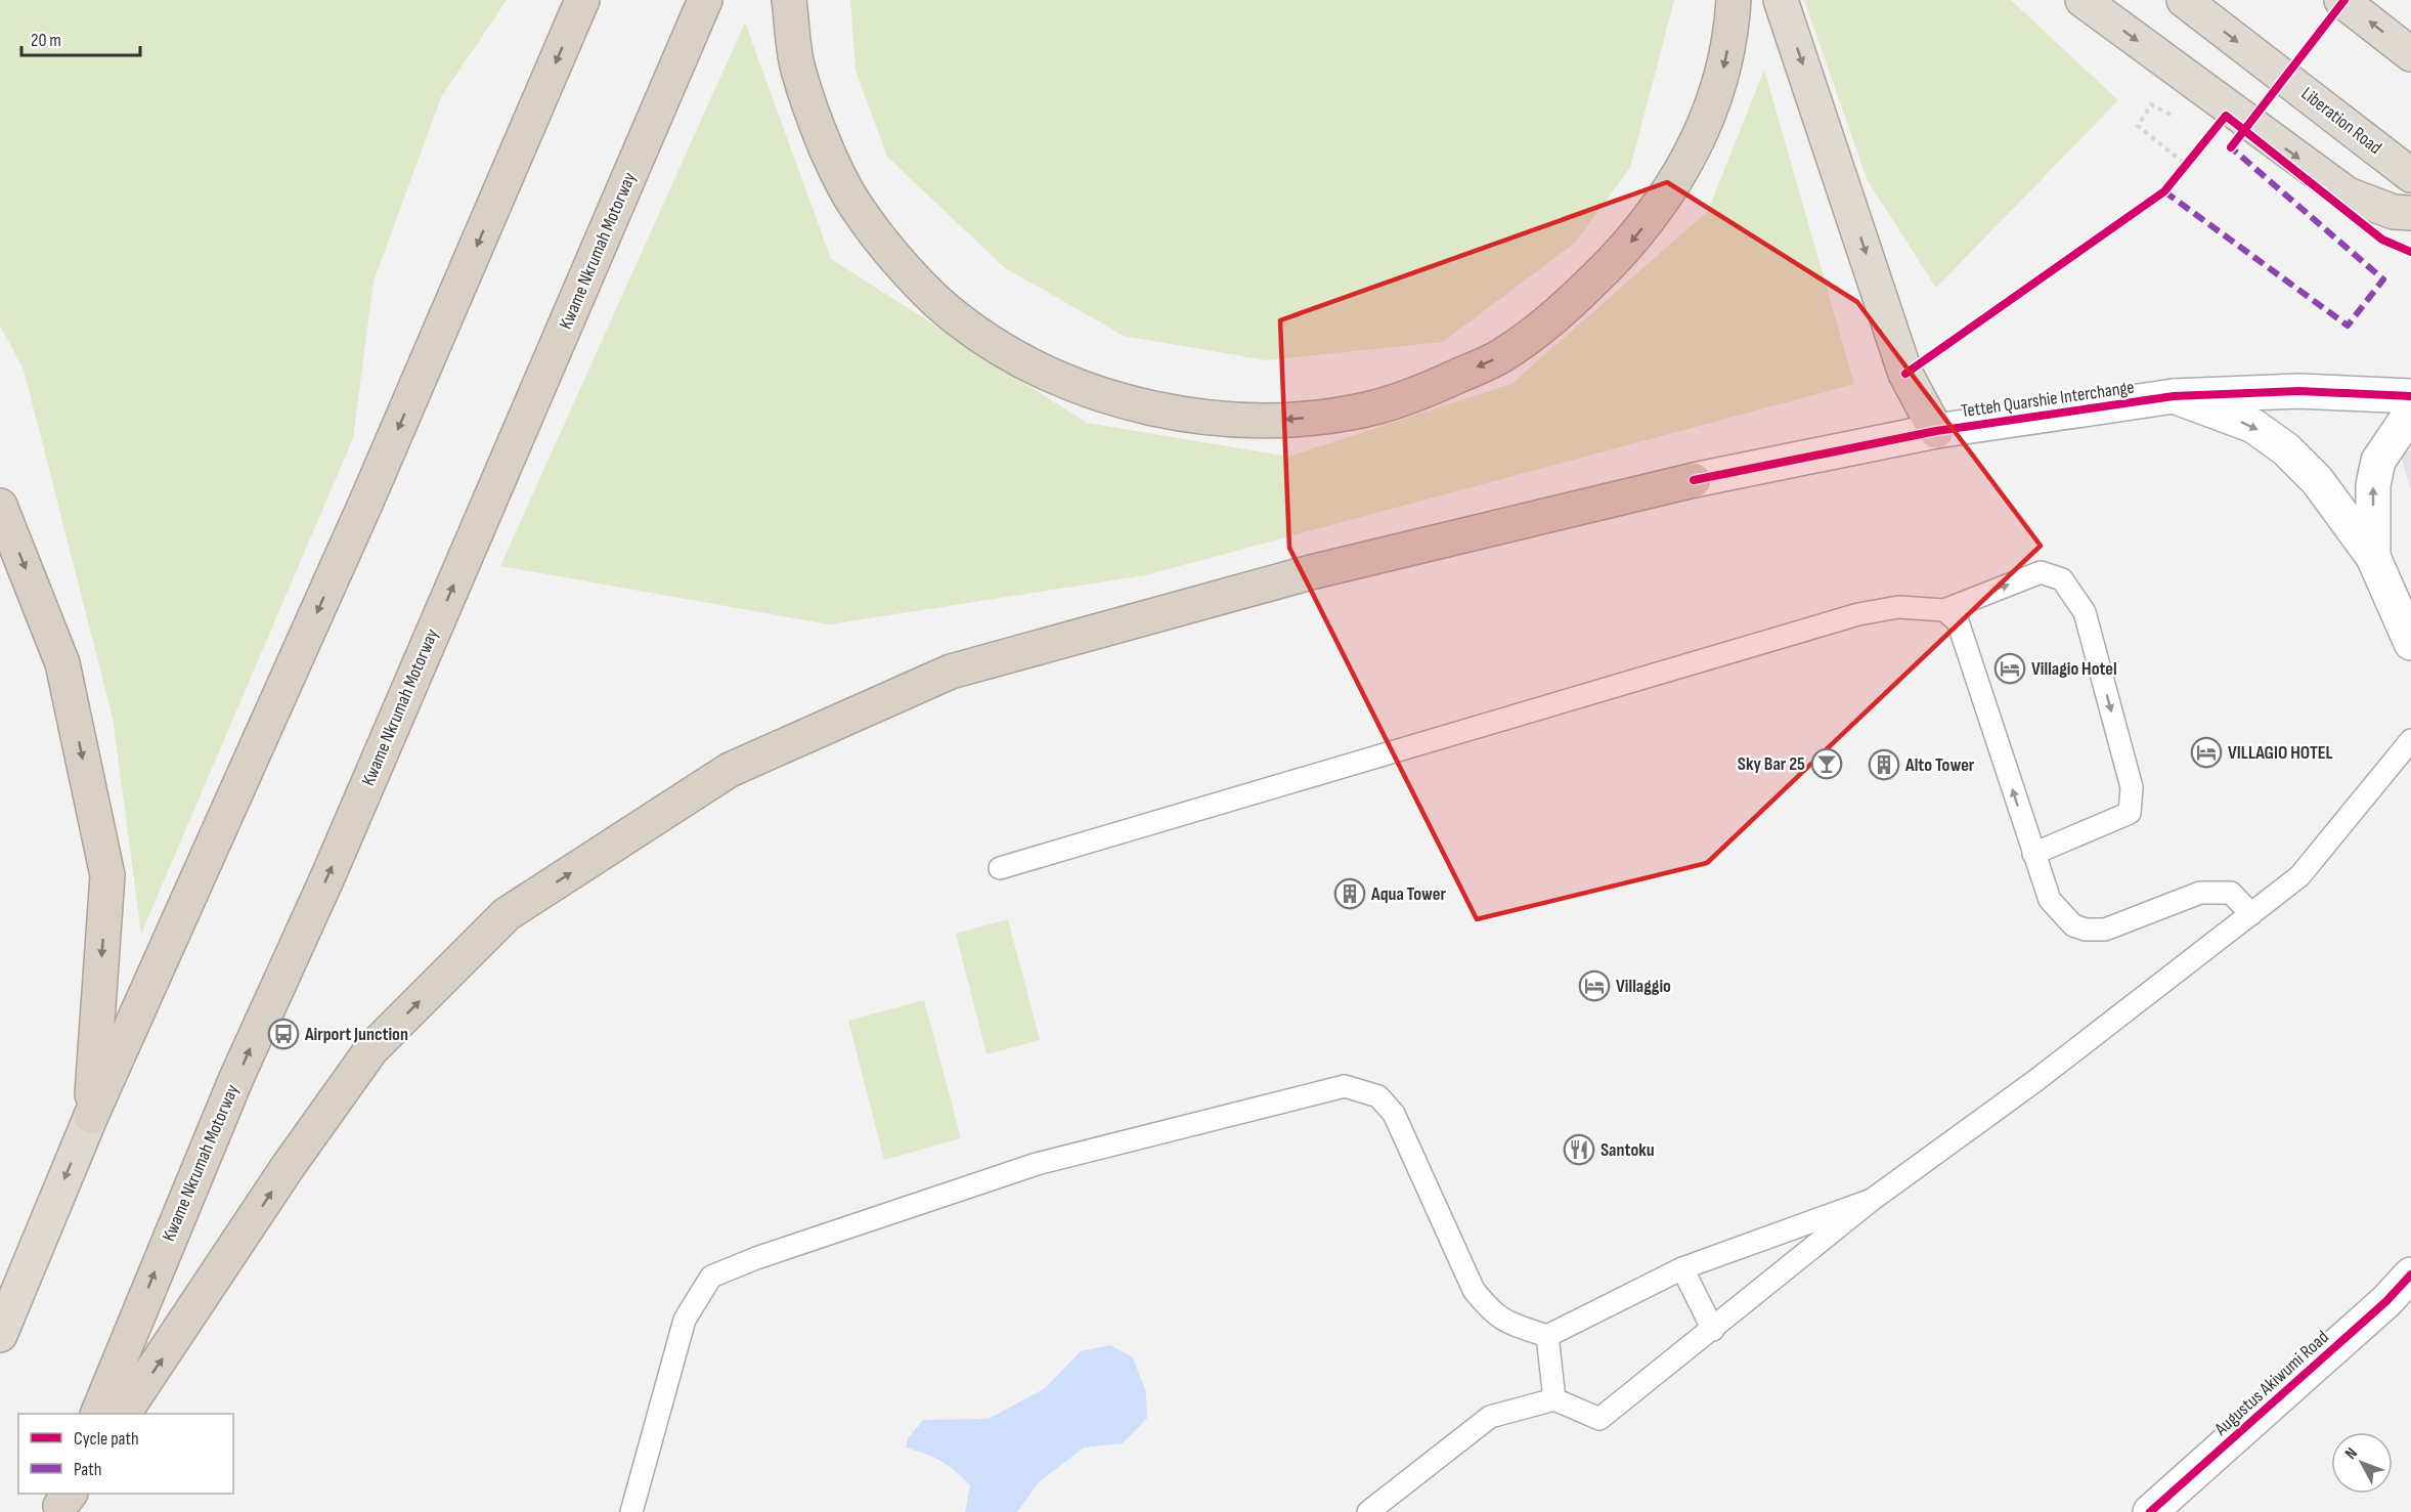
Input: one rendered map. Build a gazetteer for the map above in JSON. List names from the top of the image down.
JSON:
{
  "streets": {
    "highway": ["Liberation Road", "Kwame Nkrumah Motorway"],
    "street": ["Tetteh Quarshie Interchange", "Augustus Akiwumi Road"]
  },
  "places": {
    "hotel": ["Villagio Hotel", "VILLAGIO HOTEL", "Villaggio"],
    "bar": ["Sky Bar 25"],
    "building": ["Alto Tower", "Aqua Tower"],
    "bus stop": ["Airport Junction"],
    "restaurant": ["Santoku"]
  },
  "legend": ["Cycle path", "Path"],
  "scale_bar": "20 m",
  "north": "top left"
}
